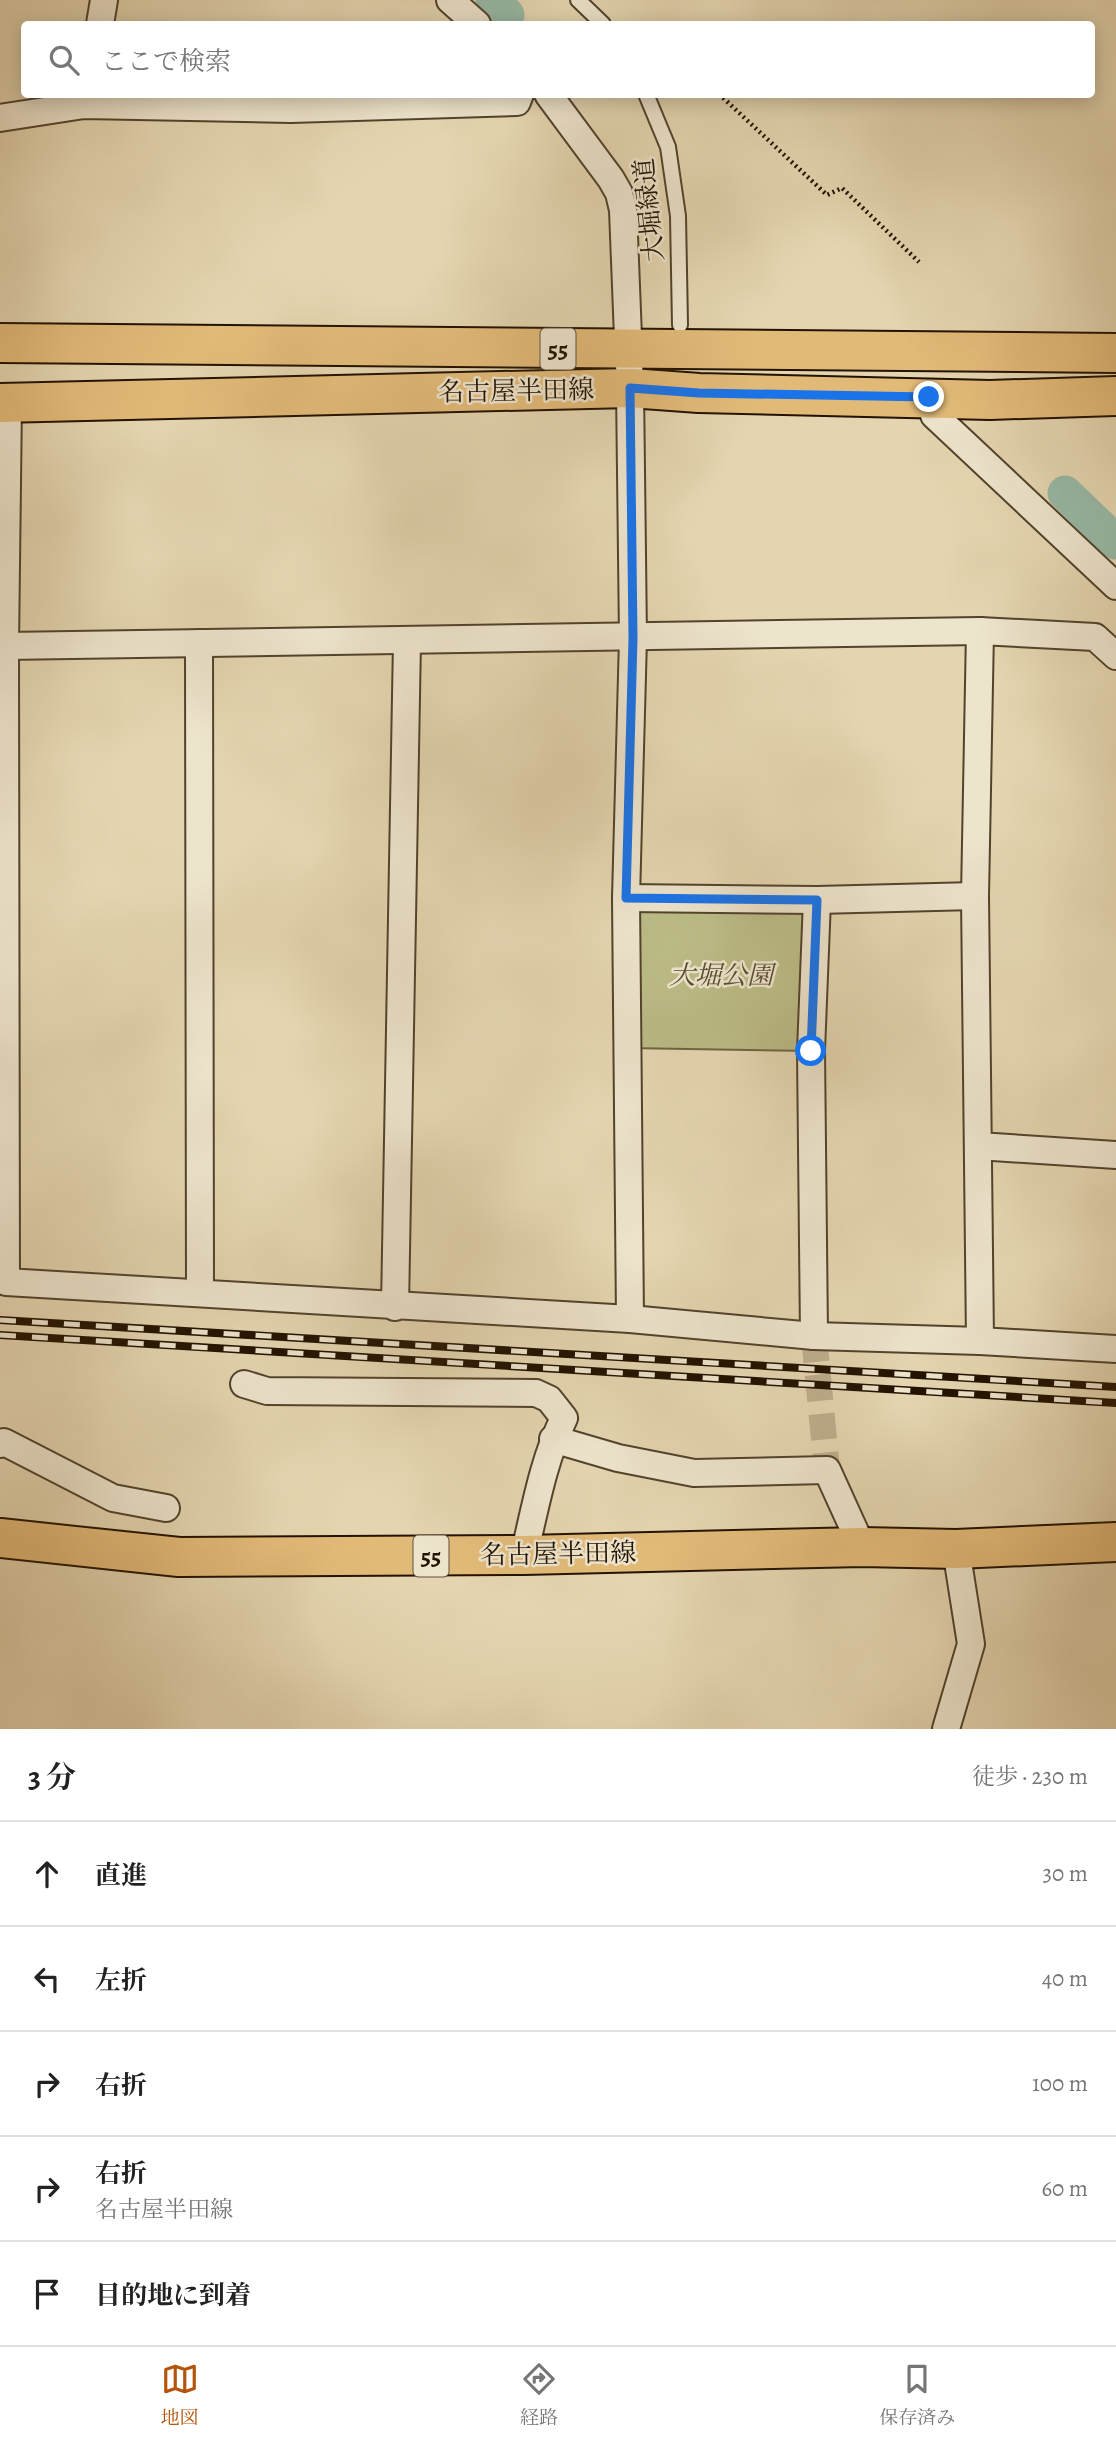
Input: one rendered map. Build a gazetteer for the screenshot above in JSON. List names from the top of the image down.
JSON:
{
  "streets": {
    "main road": ["55", "名古屋半田線"],
    "lane": ["大堀緑道"]
  },
  "parks": ["大堀公園"],
  "page": {
    "search": "ここで検索",
    "heading": ["3 分", "徒歩 · 230 m"],
    "list": [
      ["直進", "30 m"],
      ["左折", "40 m"],
      ["右折", "100 m"],
      ["右折", "名古屋半田線", "60 m"],
      "目的地に到着"
    ],
    "nav": ["地図", "経路", "保存済み"]
  }
}
